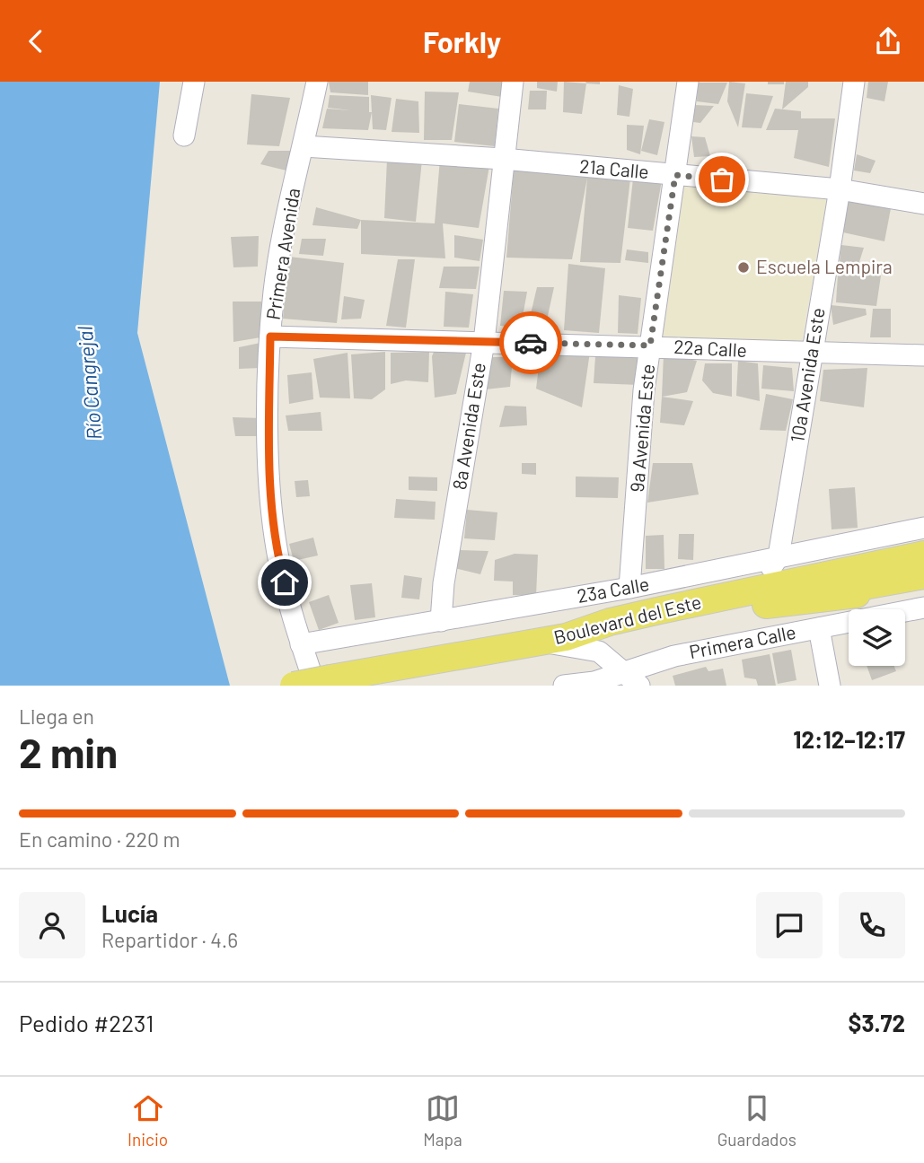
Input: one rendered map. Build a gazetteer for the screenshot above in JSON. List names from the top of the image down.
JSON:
{
  "streets": {
    "main road": ["Boulevard del Este"],
    "street": [
      "21a Calle",
      "Primera Avenida",
      "22a Calle",
      "10a Avenida Este",
      "8a Avenida Este",
      "9a Avenida Este",
      "23a Calle",
      "Primera Calle"
    ]
  },
  "crossings": [
    ["21a Calle", "Primera Avenida"],
    ["21a Calle", "10a Avenida Este"],
    ["21a Calle", "8a Avenida Este"],
    ["21a Calle", "9a Avenida Este"],
    ["Primera Avenida", "22a Calle"],
    ["Primera Avenida", "23a Calle"],
    ["Primera Avenida", "Boulevard del Este"],
    ["22a Calle", "10a Avenida Este"],
    ["22a Calle", "8a Avenida Este"],
    ["22a Calle", "9a Avenida Este"],
    ["10a Avenida Este", "23a Calle"],
    ["8a Avenida Este", "23a Calle"],
    ["9a Avenida Este", "23a Calle"]
  ],
  "water": ["Río Cangrejal"],
  "places": ["Escuela Lempira"],
  "page": {
    "header": "Forkly",
    "heading": ["2 min", "Llega en", "12:12–12:17"],
    "panel": [
      "Lucía",
      "Repartidor · 4.6",
      "Pedido #2231",
      "$3.72"
    ],
    "bar": "En camino · 220 m",
    "tabs": ["Inicio", "Mapa", "Guardados"]
  }
}
